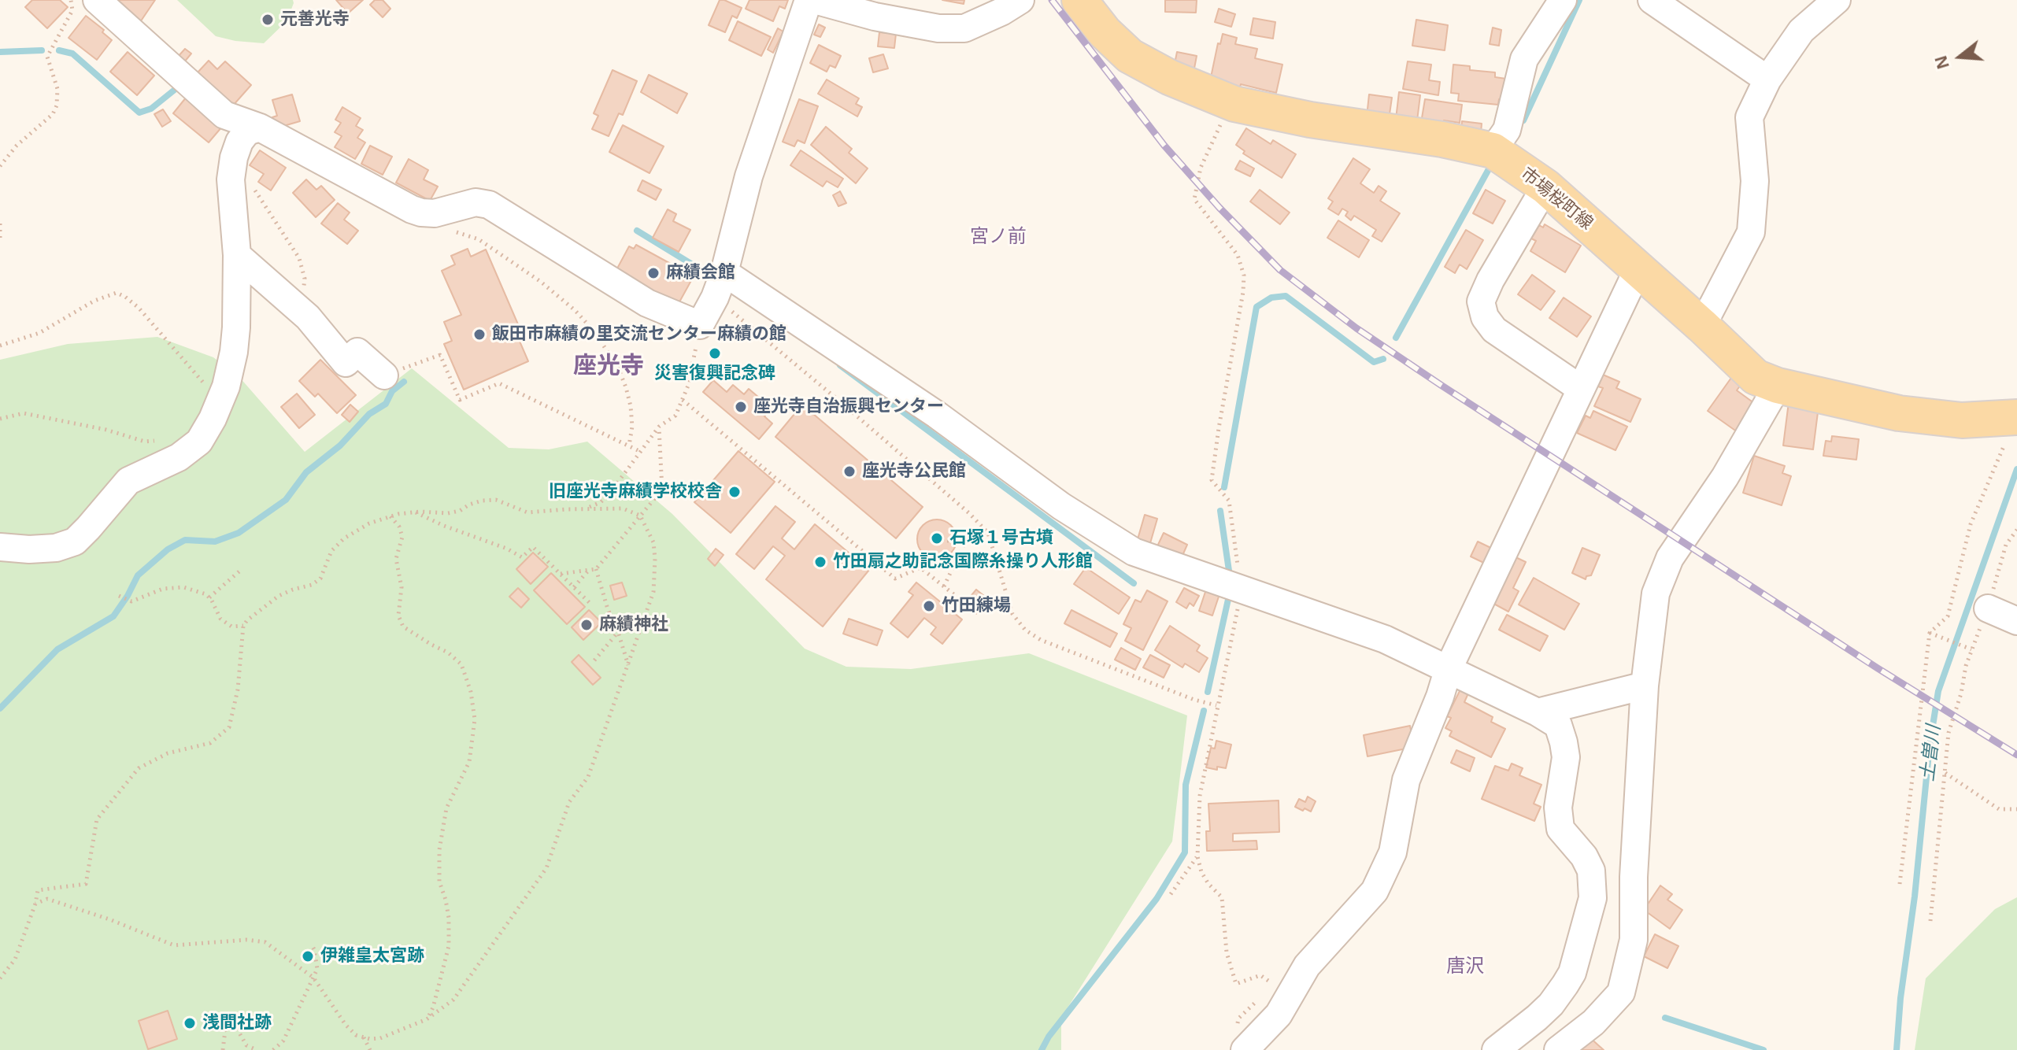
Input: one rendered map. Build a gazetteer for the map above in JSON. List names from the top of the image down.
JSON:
{
  "streets": {
    "main road": ["市場桜町線"]
  },
  "districts": ["宮ノ前", "座光寺", "唐沢"],
  "water": ["土曽川"],
  "places": [
    "元善光寺",
    "麻績会館",
    "飯田市麻績の里交流センター麻績の館",
    "災害復興記念碑",
    "座光寺自治振興センター",
    "座光寺公民館",
    "旧座光寺麻績学校校舎",
    "石塚１号古墳",
    "竹田扇之助記念国際糸操り人形館",
    "竹田練場",
    "麻績神社",
    "伊雑皇太宮跡",
    "浅間社跡"
  ],
  "north": "left"
}
